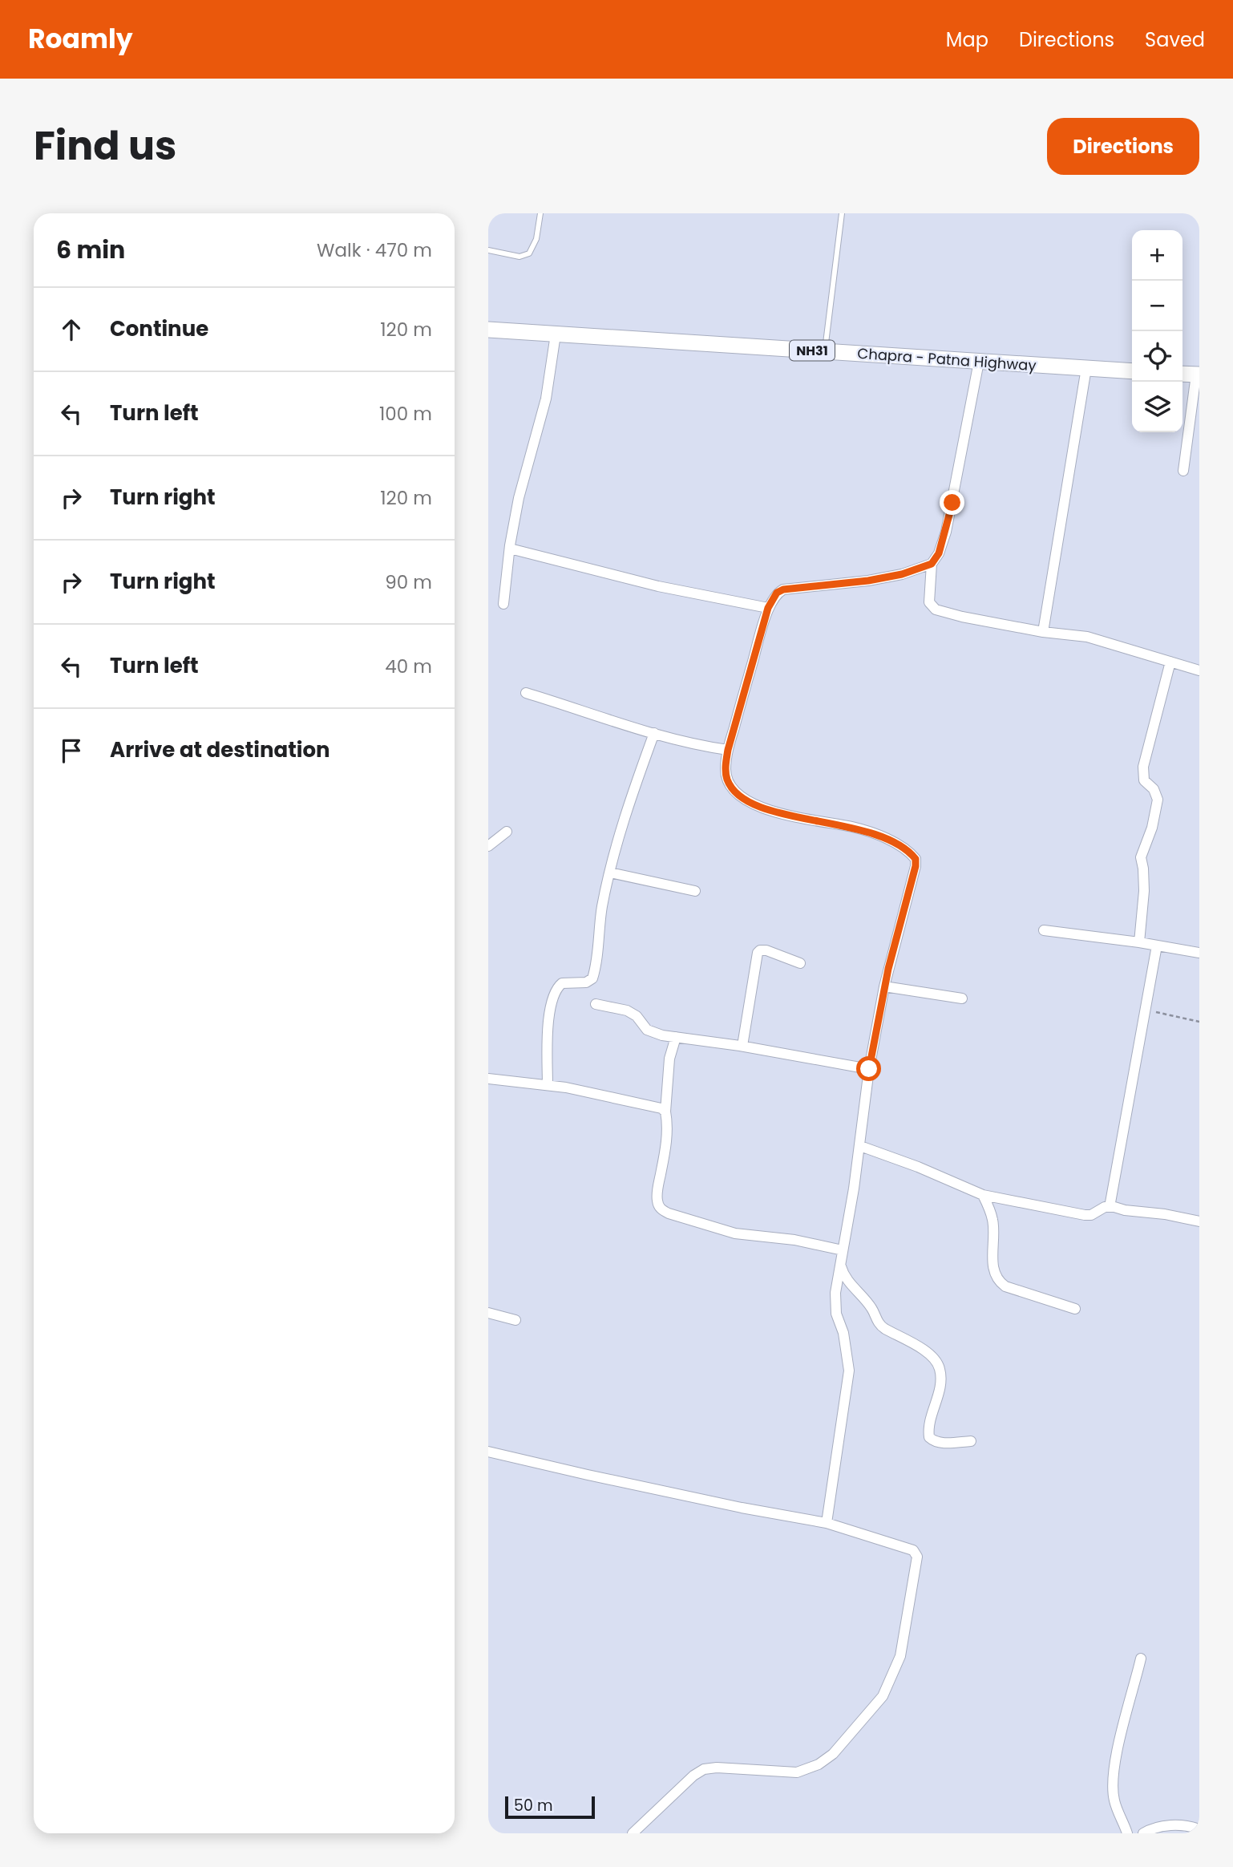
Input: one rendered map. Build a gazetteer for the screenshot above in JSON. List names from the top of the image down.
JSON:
{
  "streets": {
    "highway": ["NH31", "Chapra - Patna Highway"]
  },
  "scale_bar": "50 m",
  "page": {
    "header": "Roamly",
    "nav": ["Map", "Directions", "Saved"],
    "title": "Find us",
    "buttons": "Directions",
    "heading": ["6 min", "Walk · 470 m"],
    "map_buttons": ["+", "−"],
    "list": [
      ["Continue", "120 m"],
      ["Turn left", "100 m"],
      ["Turn right", "120 m"],
      ["Turn right", "90 m"],
      ["Turn left", "40 m"],
      "Arrive at destination"
    ],
    "scale": "50 m"
  }
}
